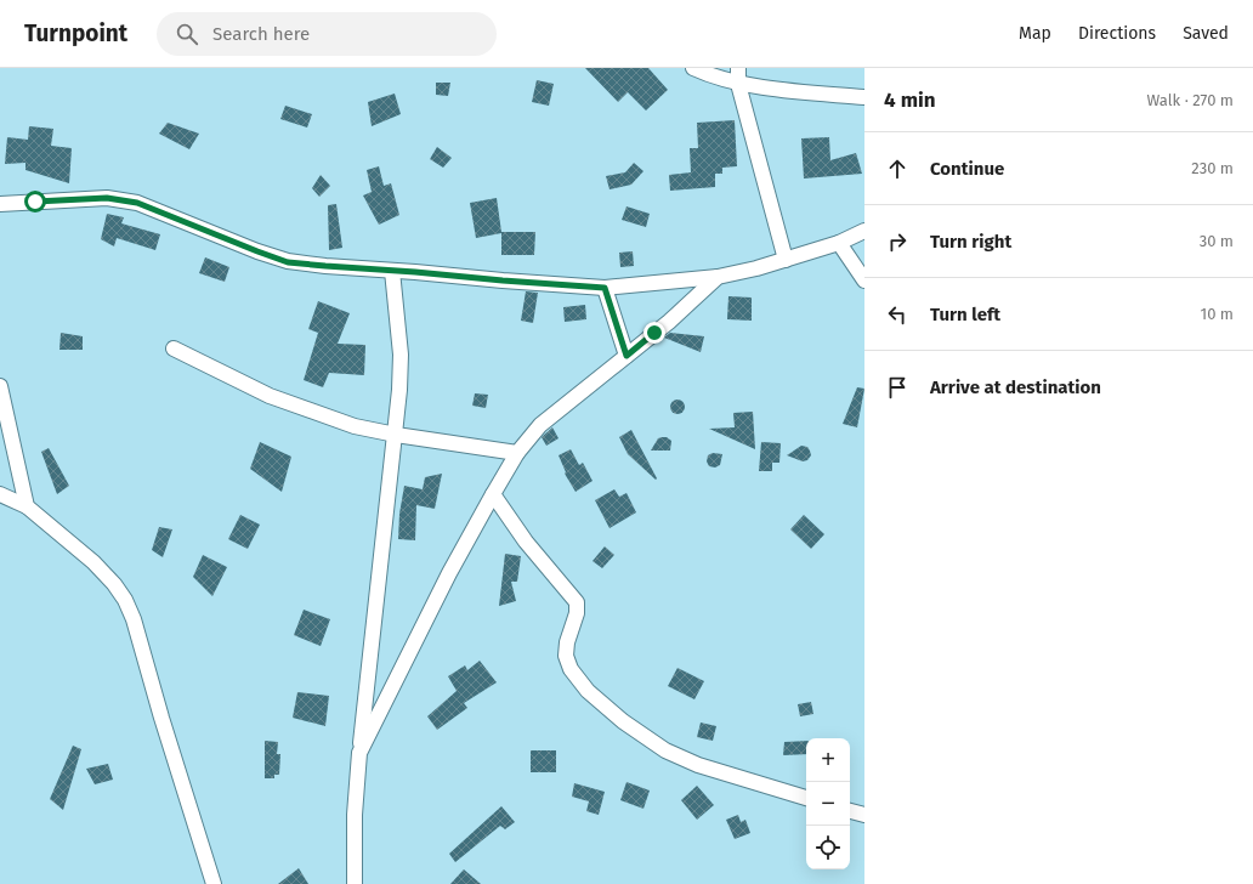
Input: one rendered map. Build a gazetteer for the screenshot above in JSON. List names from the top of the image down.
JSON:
{
  "page": {
    "header": "Turnpoint",
    "search": "Search here",
    "nav": ["Map", "Directions", "Saved"],
    "heading": ["4 min", "Walk · 270 m"],
    "list": [
      ["Continue", "230 m"],
      ["Turn right", "30 m"],
      ["Turn left", "10 m"],
      "Arrive at destination"
    ],
    "map_buttons": ["+", "−"]
  }
}
